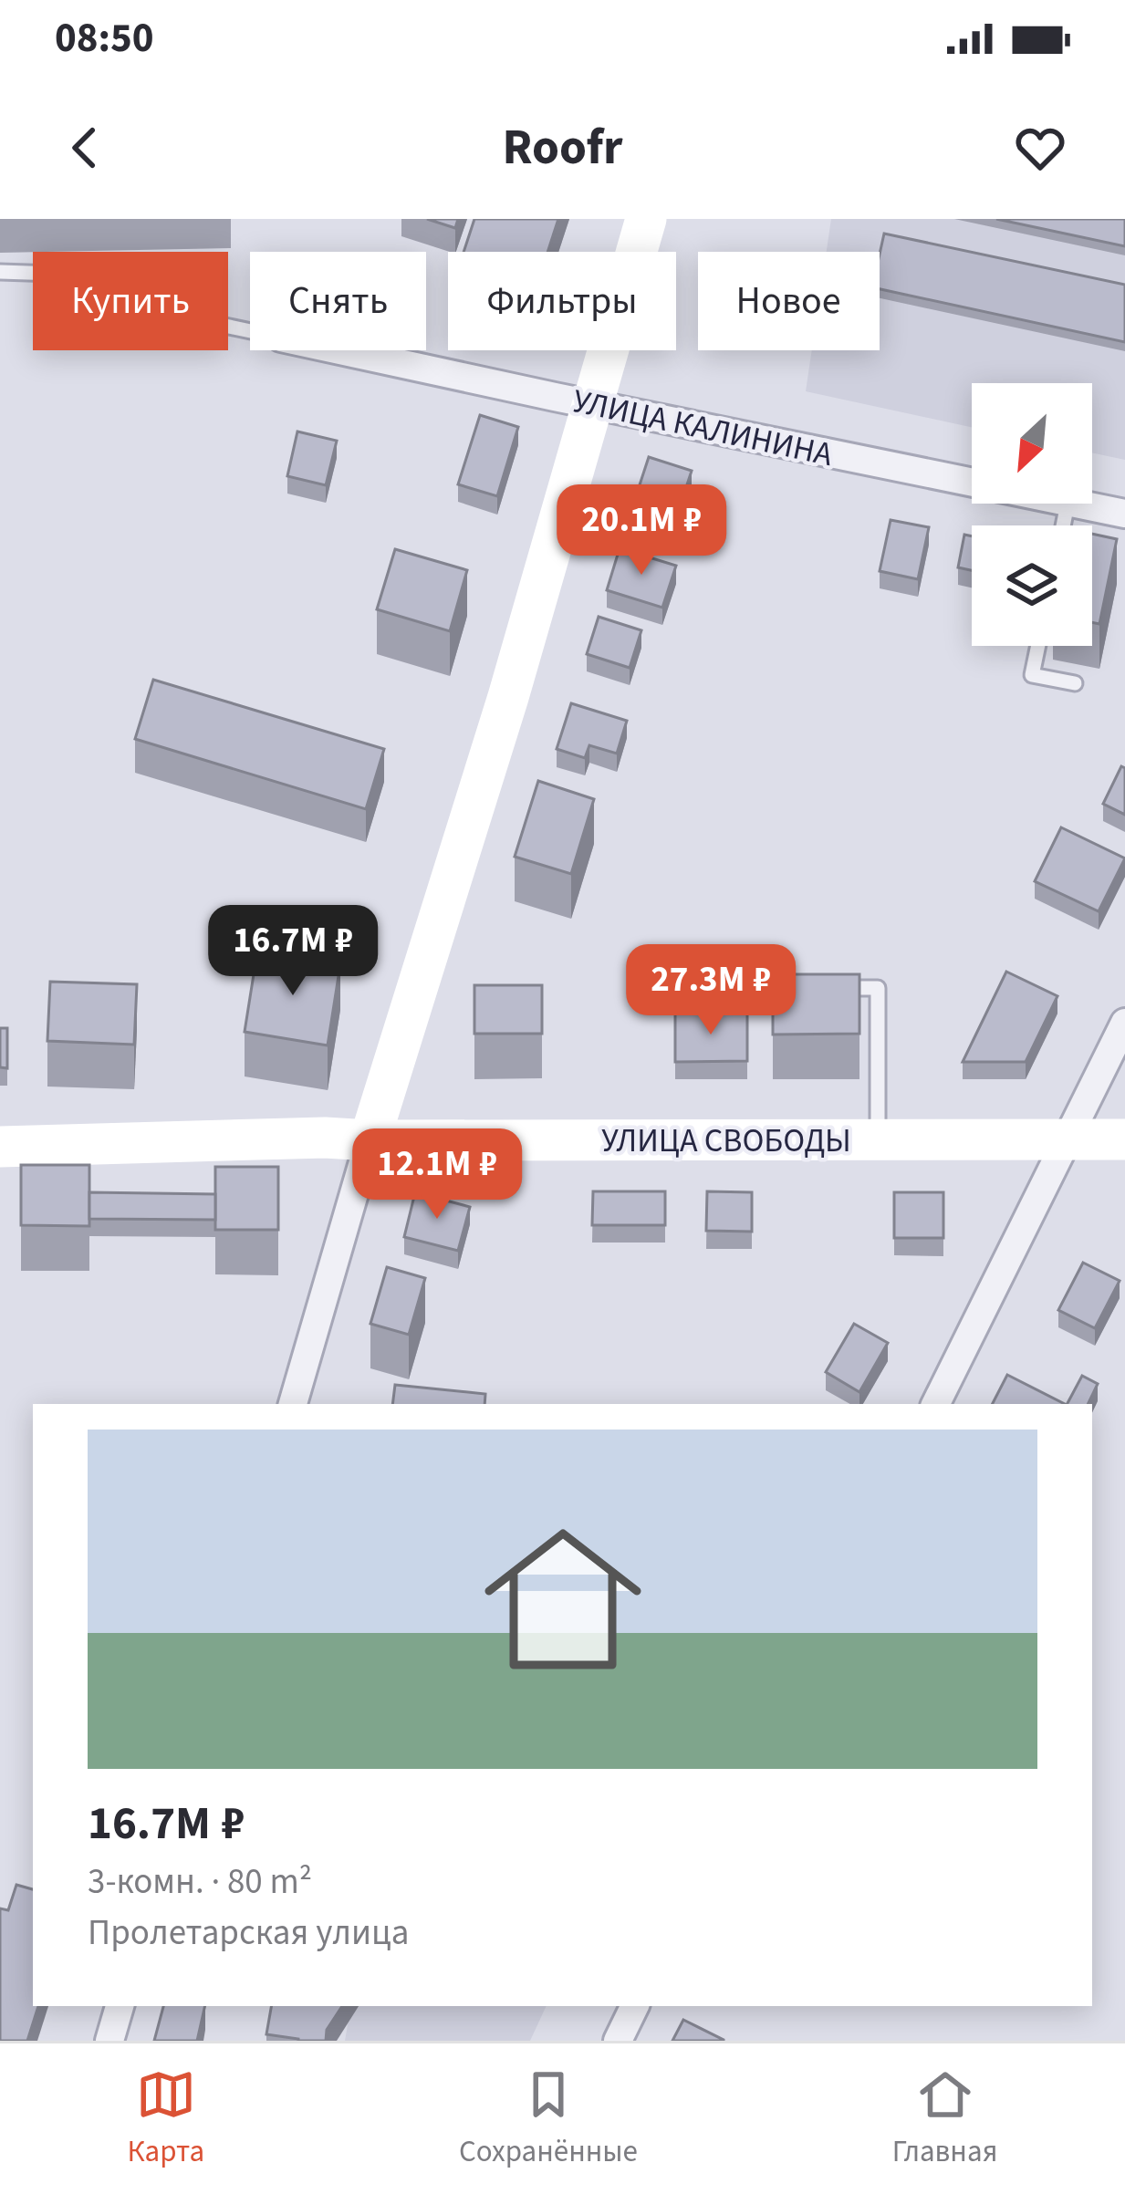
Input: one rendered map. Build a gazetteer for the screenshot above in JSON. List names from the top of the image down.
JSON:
{
  "streets": {
    "street": ["УЛИЦА КАЛИНИНА", "УЛИЦА СВОБОДЫ"]
  },
  "north": "bottom left",
  "page": {
    "status": "08:50",
    "header": "Roofr",
    "chip": [
      "Купить",
      "Снять",
      "Фильтры",
      "Новое"
    ],
    "price": [
      "20.1M ₽",
      "16.7M ₽",
      "27.3M ₽",
      "12.1M ₽"
    ],
    "list": [
      {
        "name": "16.7M ₽",
        "note": "3-комн. · 80 m² · Пролетарская улица"
      }
    ],
    "tabs": ["Карта", "Сохранённые", "Главная"]
  }
}
